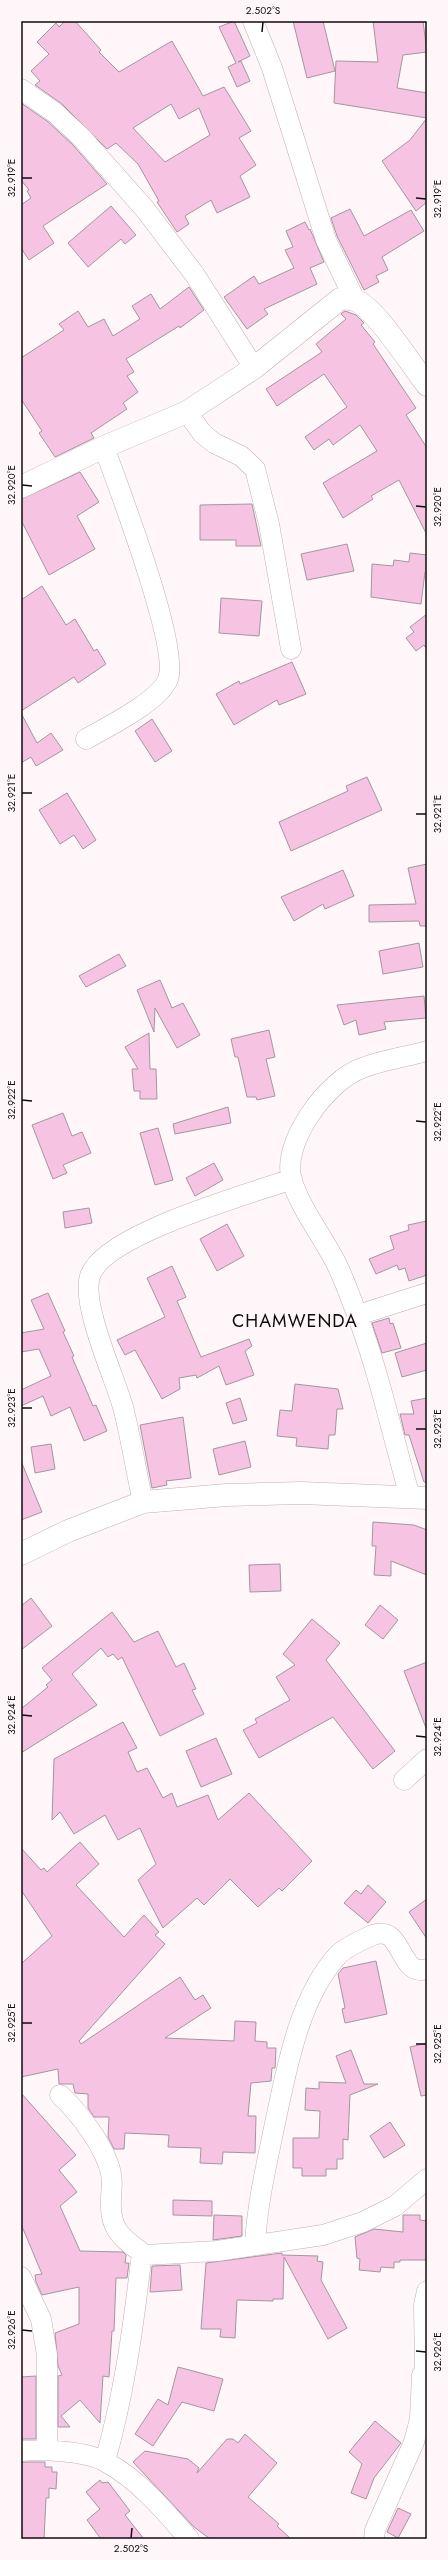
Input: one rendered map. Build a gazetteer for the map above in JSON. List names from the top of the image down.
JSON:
{
  "districts": ["CHAMWENDA"],
  "coordinates": [
    "2.502°S",
    "32.919°E",
    "32.920°E",
    "32.921°E",
    "32.922°E",
    "32.923°E",
    "32.924°E",
    "32.925°E",
    "32.926°E"
  ]
}
